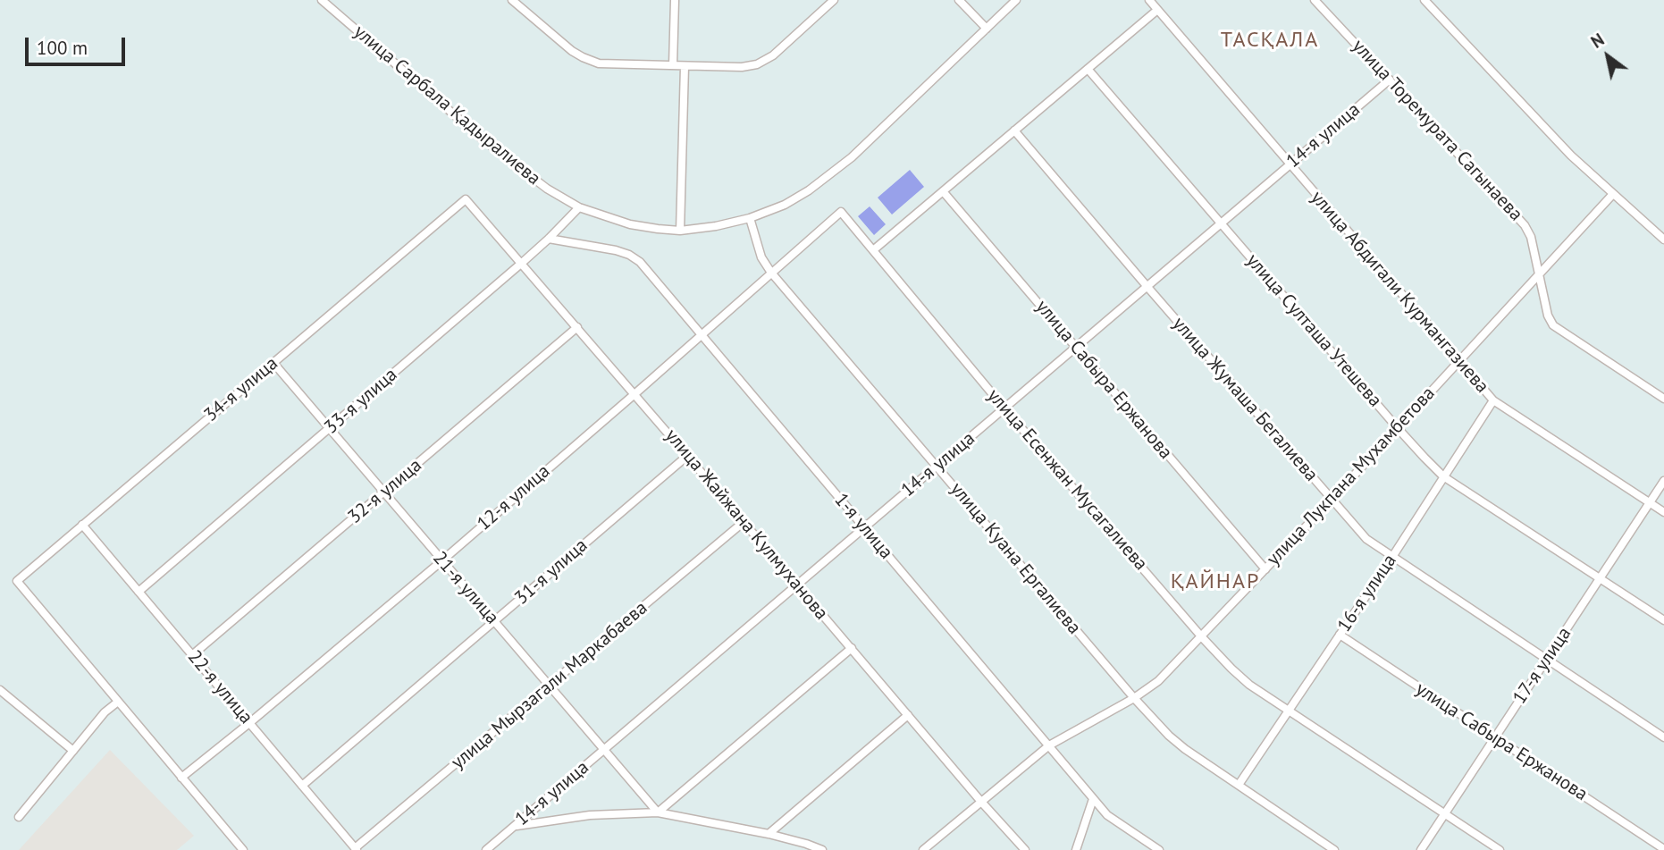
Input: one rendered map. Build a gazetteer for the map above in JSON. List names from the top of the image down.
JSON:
{
  "streets": {
    "street": [
      "улица Сарбала Қадыралиева",
      "улица Торемурата Сагынаева",
      "14-я улица",
      "улица Абдигали Курмангазиева",
      "улица Султаша Утешева",
      "улица Сабыра Ержанова",
      "34-я улица",
      "улица Жумаша Бегалиева",
      "33-я улица",
      "улица Лукпана Мухамбетова",
      "улица Есенжан Мусагалиева",
      "32-я улица",
      "12-я улица",
      "улица Жайжана Кулмуханова",
      "1-я улица",
      "улица Куана Ергалиева",
      "31-я улица",
      "21-я улица",
      "16-я улица",
      "17-я улица",
      "улица Мырзагали Маркабаева",
      "22-я улица"
    ]
  },
  "crossings": [
    ["улица Сарбала Қадыралиева", "33-я улица"],
    ["улица Сарбала Қадыралиева", "улица Куана Ергалиева"],
    ["улица Торемурата Сагынаева", "14-я улица"],
    ["улица Торемурата Сагынаева", "улица Лукпана Мухамбетова"],
    ["14-я улица", "улица Абдигали Курмангазиева"],
    ["14-я улица", "улица Султаша Утешева"],
    ["14-я улица", "улица Сабыра Ержанова"],
    ["14-я улица", "улица Жумаша Бегалиева"],
    ["14-я улица", "улица Есенжан Мусагалиева"],
    ["14-я улица", "улица Жайжана Кулмуханова"],
    ["14-я улица", "1-я улица"],
    ["14-я улица", "улица Куана Ергалиева"],
    ["14-я улица", "21-я улица"],
    ["улица Абдигали Курмангазиева", "улица Лукпана Мухамбетова"],
    ["улица Абдигали Курмангазиева", "16-я улица"],
    ["улица Абдигали Курмангазиева", "17-я улица"],
    ["улица Султаша Утешева", "улица Лукпана Мухамбетова"],
    ["улица Султаша Утешева", "16-я улица"],
    ["улица Султаша Утешева", "17-я улица"],
    ["улица Сабыра Ержанова", "улица Лукпана Мухамбетова"],
    ["улица Сабыра Ержанова", "16-я улица"],
    ["улица Сабыра Ержанова", "17-я улица"],
    ["34-я улица", "улица Жайжана Кулмуханова"],
    ["34-я улица", "21-я улица"],
    ["34-я улица", "22-я улица"],
    ["улица Жумаша Бегалиева", "улица Лукпана Мухамбетова"],
    ["улица Жумаша Бегалиева", "16-я улица"],
    ["улица Жумаша Бегалиева", "17-я улица"],
    ["33-я улица", "улица Жайжана Кулмуханова"],
    ["33-я улица", "1-я улица"],
    ["33-я улица", "21-я улица"],
    ["33-я улица", "22-я улица"],
    ["улица Лукпана Мухамбетова", "улица Есенжан Мусагалиева"],
    ["улица Лукпана Мухамбетова", "улица Жайжана Кулмуханова"],
    ["улица Лукпана Мухамбетова", "1-я улица"],
    ["улица Лукпана Мухамбетова", "улица Куана Ергалиева"],
    ["улица Есенжан Мусагалиева", "12-я улица"],
    ["улица Есенжан Мусагалиева", "16-я улица"],
    ["улица Есенжан Мусагалиева", "17-я улица"],
    ["32-я улица", "улица Жайжана Кулмуханова"],
    ["32-я улица", "21-я улица"],
    ["32-я улица", "22-я улица"],
    ["12-я улица", "улица Жайжана Кулмуханова"],
    ["12-я улица", "1-я улица"],
    ["12-я улица", "улица Куана Ергалиева"],
    ["12-я улица", "21-я улица"],
    ["12-я улица", "22-я улица"],
    ["улица Жайжана Кулмуханова", "31-я улица"],
    ["улица Жайжана Кулмуханова", "улица Мырзагали Маркабаева"],
    ["улица Куана Ергалиева", "16-я улица"],
    ["31-я улица", "21-я улица"],
    ["31-я улица", "22-я улица"],
    ["21-я улица", "улица Мырзагали Маркабаева"],
    ["улица Мырзагали Маркабаева", "22-я улица"]
  ],
  "districts": ["ТАСҚАЛА", "ҚАЙНАР"],
  "scale_bar": "100 m",
  "north": "top left"
}
